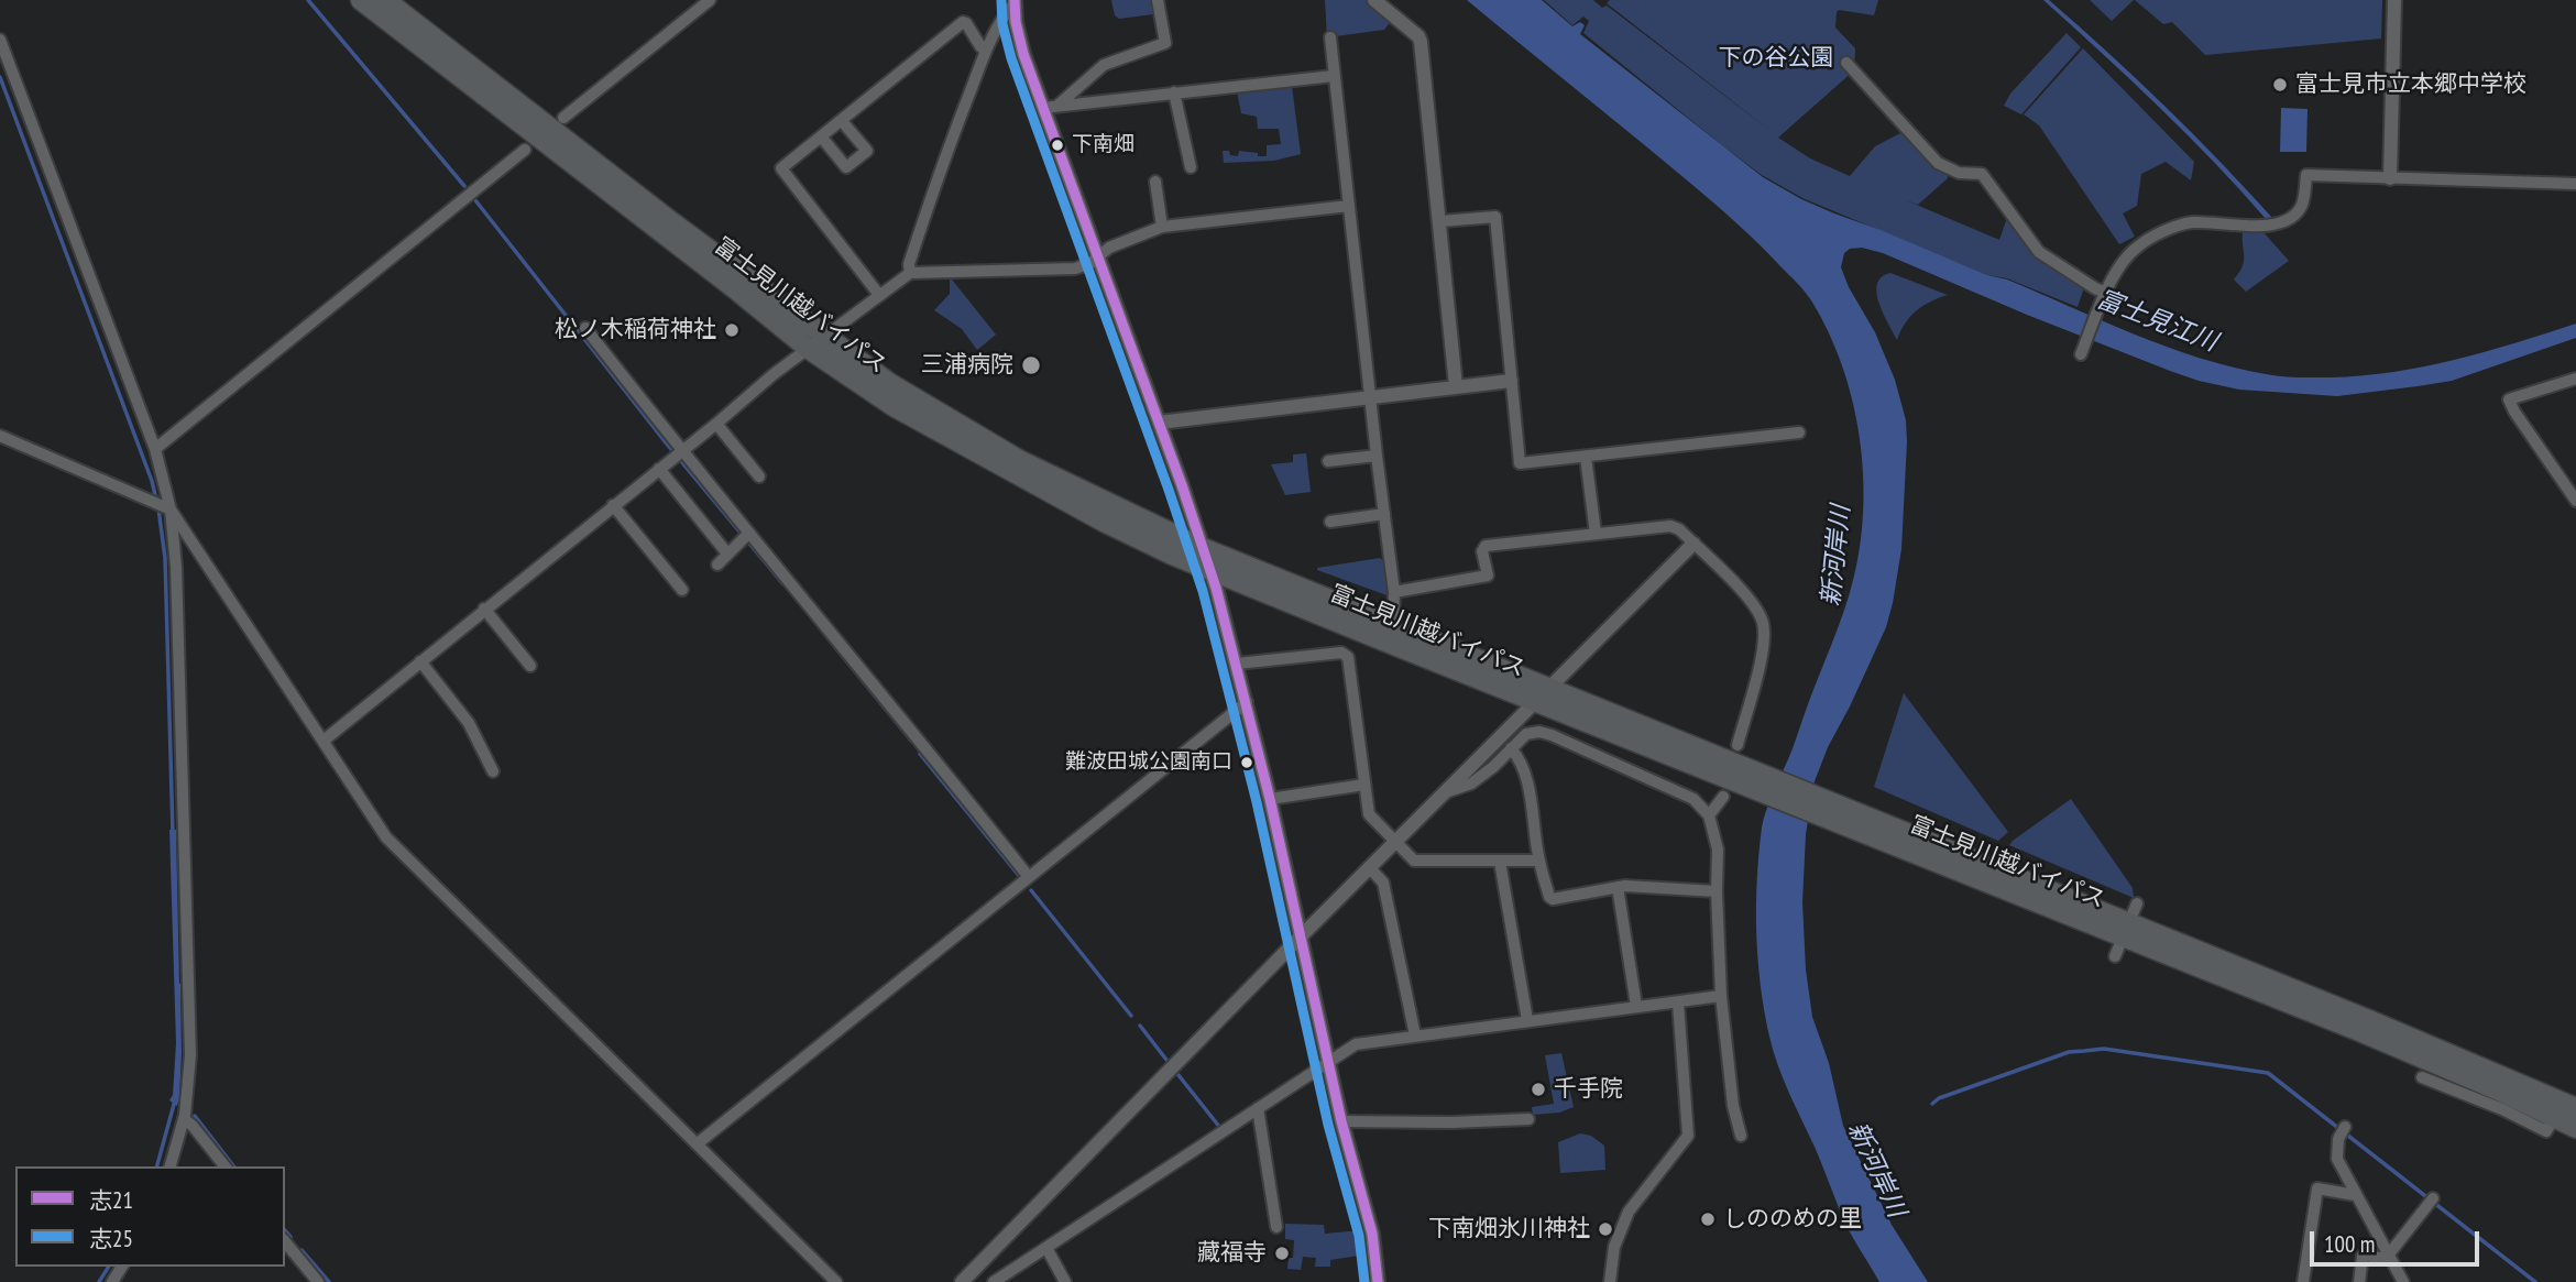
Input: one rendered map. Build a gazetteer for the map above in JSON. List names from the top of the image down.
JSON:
{
  "streets": {
    "highway": ["富士見川越バイパス"]
  },
  "water": ["富士見江川", "新河岸川"],
  "parks": ["下の谷公園"],
  "places": [
    "富士見市立本郷中学校",
    "下南畑",
    "松ノ木稲荷神社",
    "三浦病院",
    "難波田城公園南口",
    "千手院",
    "しののめの里",
    "下南畑氷川神社",
    "藏福寺"
  ],
  "lines": ["transit line 志21", "transit line 志25"],
  "legend": ["志21", "志25"],
  "scale_bar": "100 m"
}
